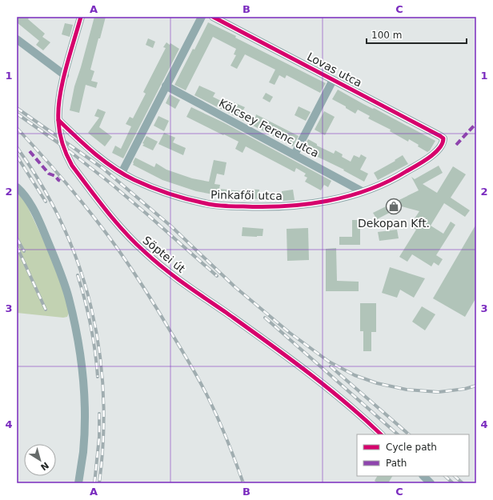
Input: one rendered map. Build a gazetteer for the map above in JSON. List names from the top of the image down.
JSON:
{
  "streets": {
    "street": [
      "Lovas utca",
      "Kölcsey Ferenc utca",
      "Pinkafői utca",
      "Söptei út"
    ]
  },
  "crossings": [
    ["Lovas utca", "Pinkafői utca"],
    ["Kölcsey Ferenc utca", "Pinkafői utca"],
    ["Pinkafői utca", "Söptei út"]
  ],
  "places": {
    "shop": ["Dekopan Kft."]
  },
  "legend": ["Cycle path", "Path"],
  "scale_bar": "100 m",
  "north": "bottom right",
  "grid": {
    "columns": ["A", "B", "C"],
    "rows": [
      "1",
      "2",
      "3",
      "4"
    ]
  }
}
